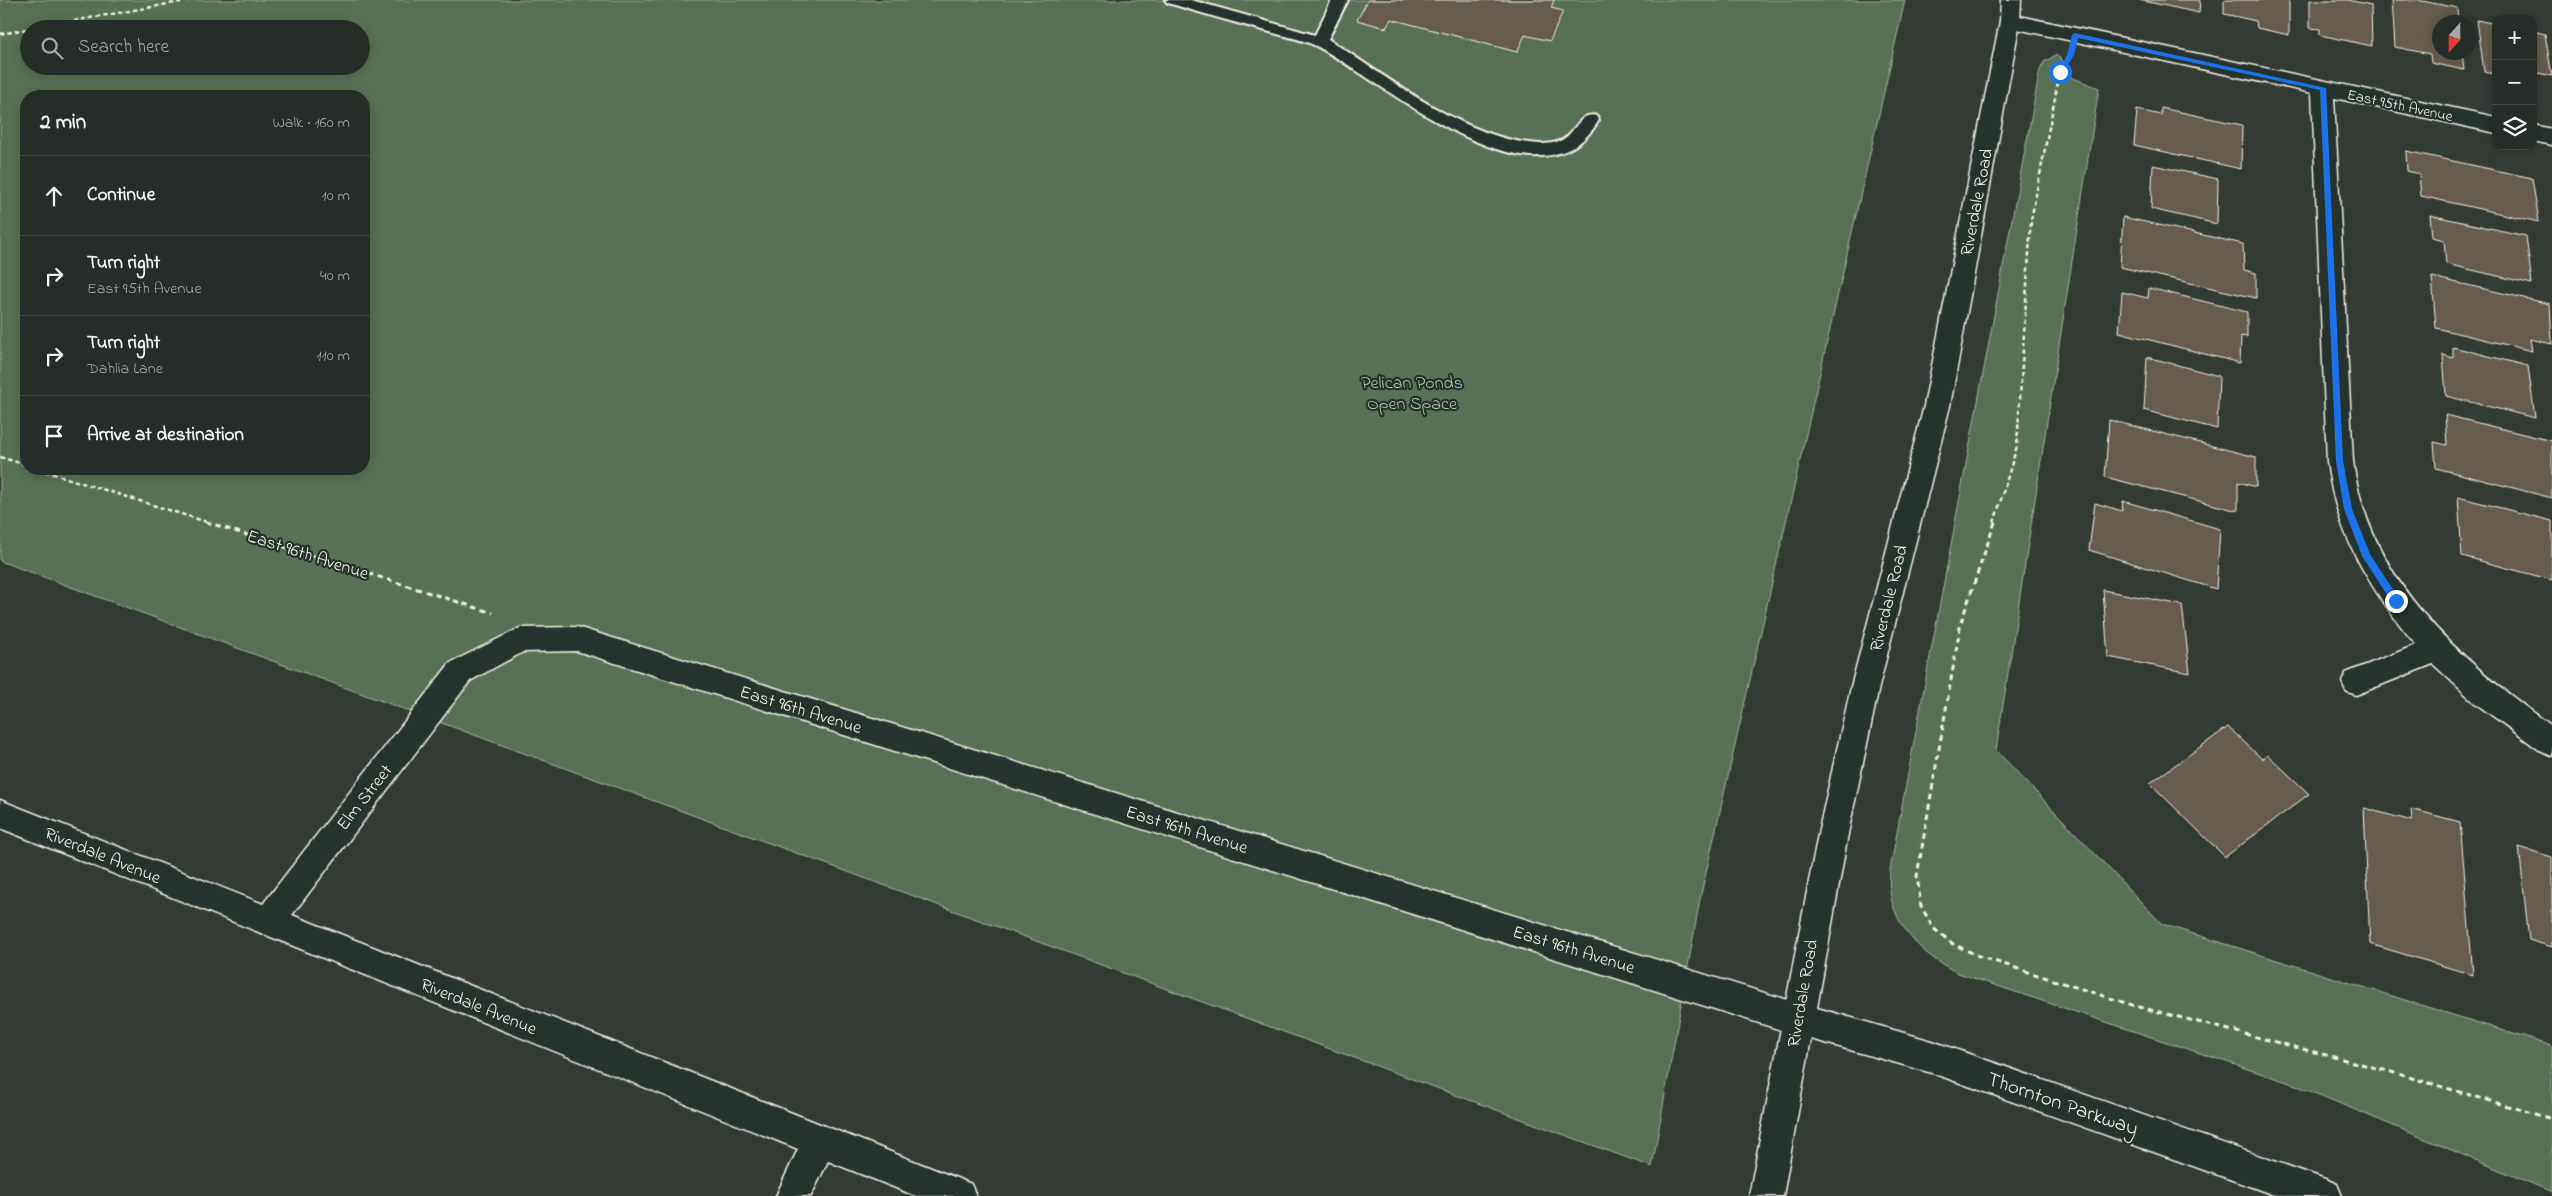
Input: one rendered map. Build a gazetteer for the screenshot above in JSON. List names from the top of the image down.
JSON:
{
  "streets": {
    "street": [
      "East 95th Avenue",
      "Riverdale Road",
      "East 96th Avenue",
      "Elm Street",
      "Riverdale Avenue",
      "Thornton Parkway"
    ]
  },
  "crossings": [
    ["East 95th Avenue", "Riverdale Road"],
    ["Riverdale Road", "East 96th Avenue"],
    ["Riverdale Road", "Thornton Parkway"],
    ["East 96th Avenue", "Elm Street"],
    ["East 96th Avenue", "Thornton Parkway"],
    ["Elm Street", "Riverdale Avenue"]
  ],
  "parks": ["Pelican Ponds Open Space"],
  "north": "bottom",
  "page": {
    "map_buttons": ["+", "−"],
    "search": "Search here",
    "heading": ["2 min", "Walk · 160 m"],
    "list": [
      ["Continue", "10 m"],
      ["Turn right", "East 95th Avenue", "40 m"],
      ["Turn right", "Dahlia Lane", "110 m"],
      "Arrive at destination"
    ]
  }
}
